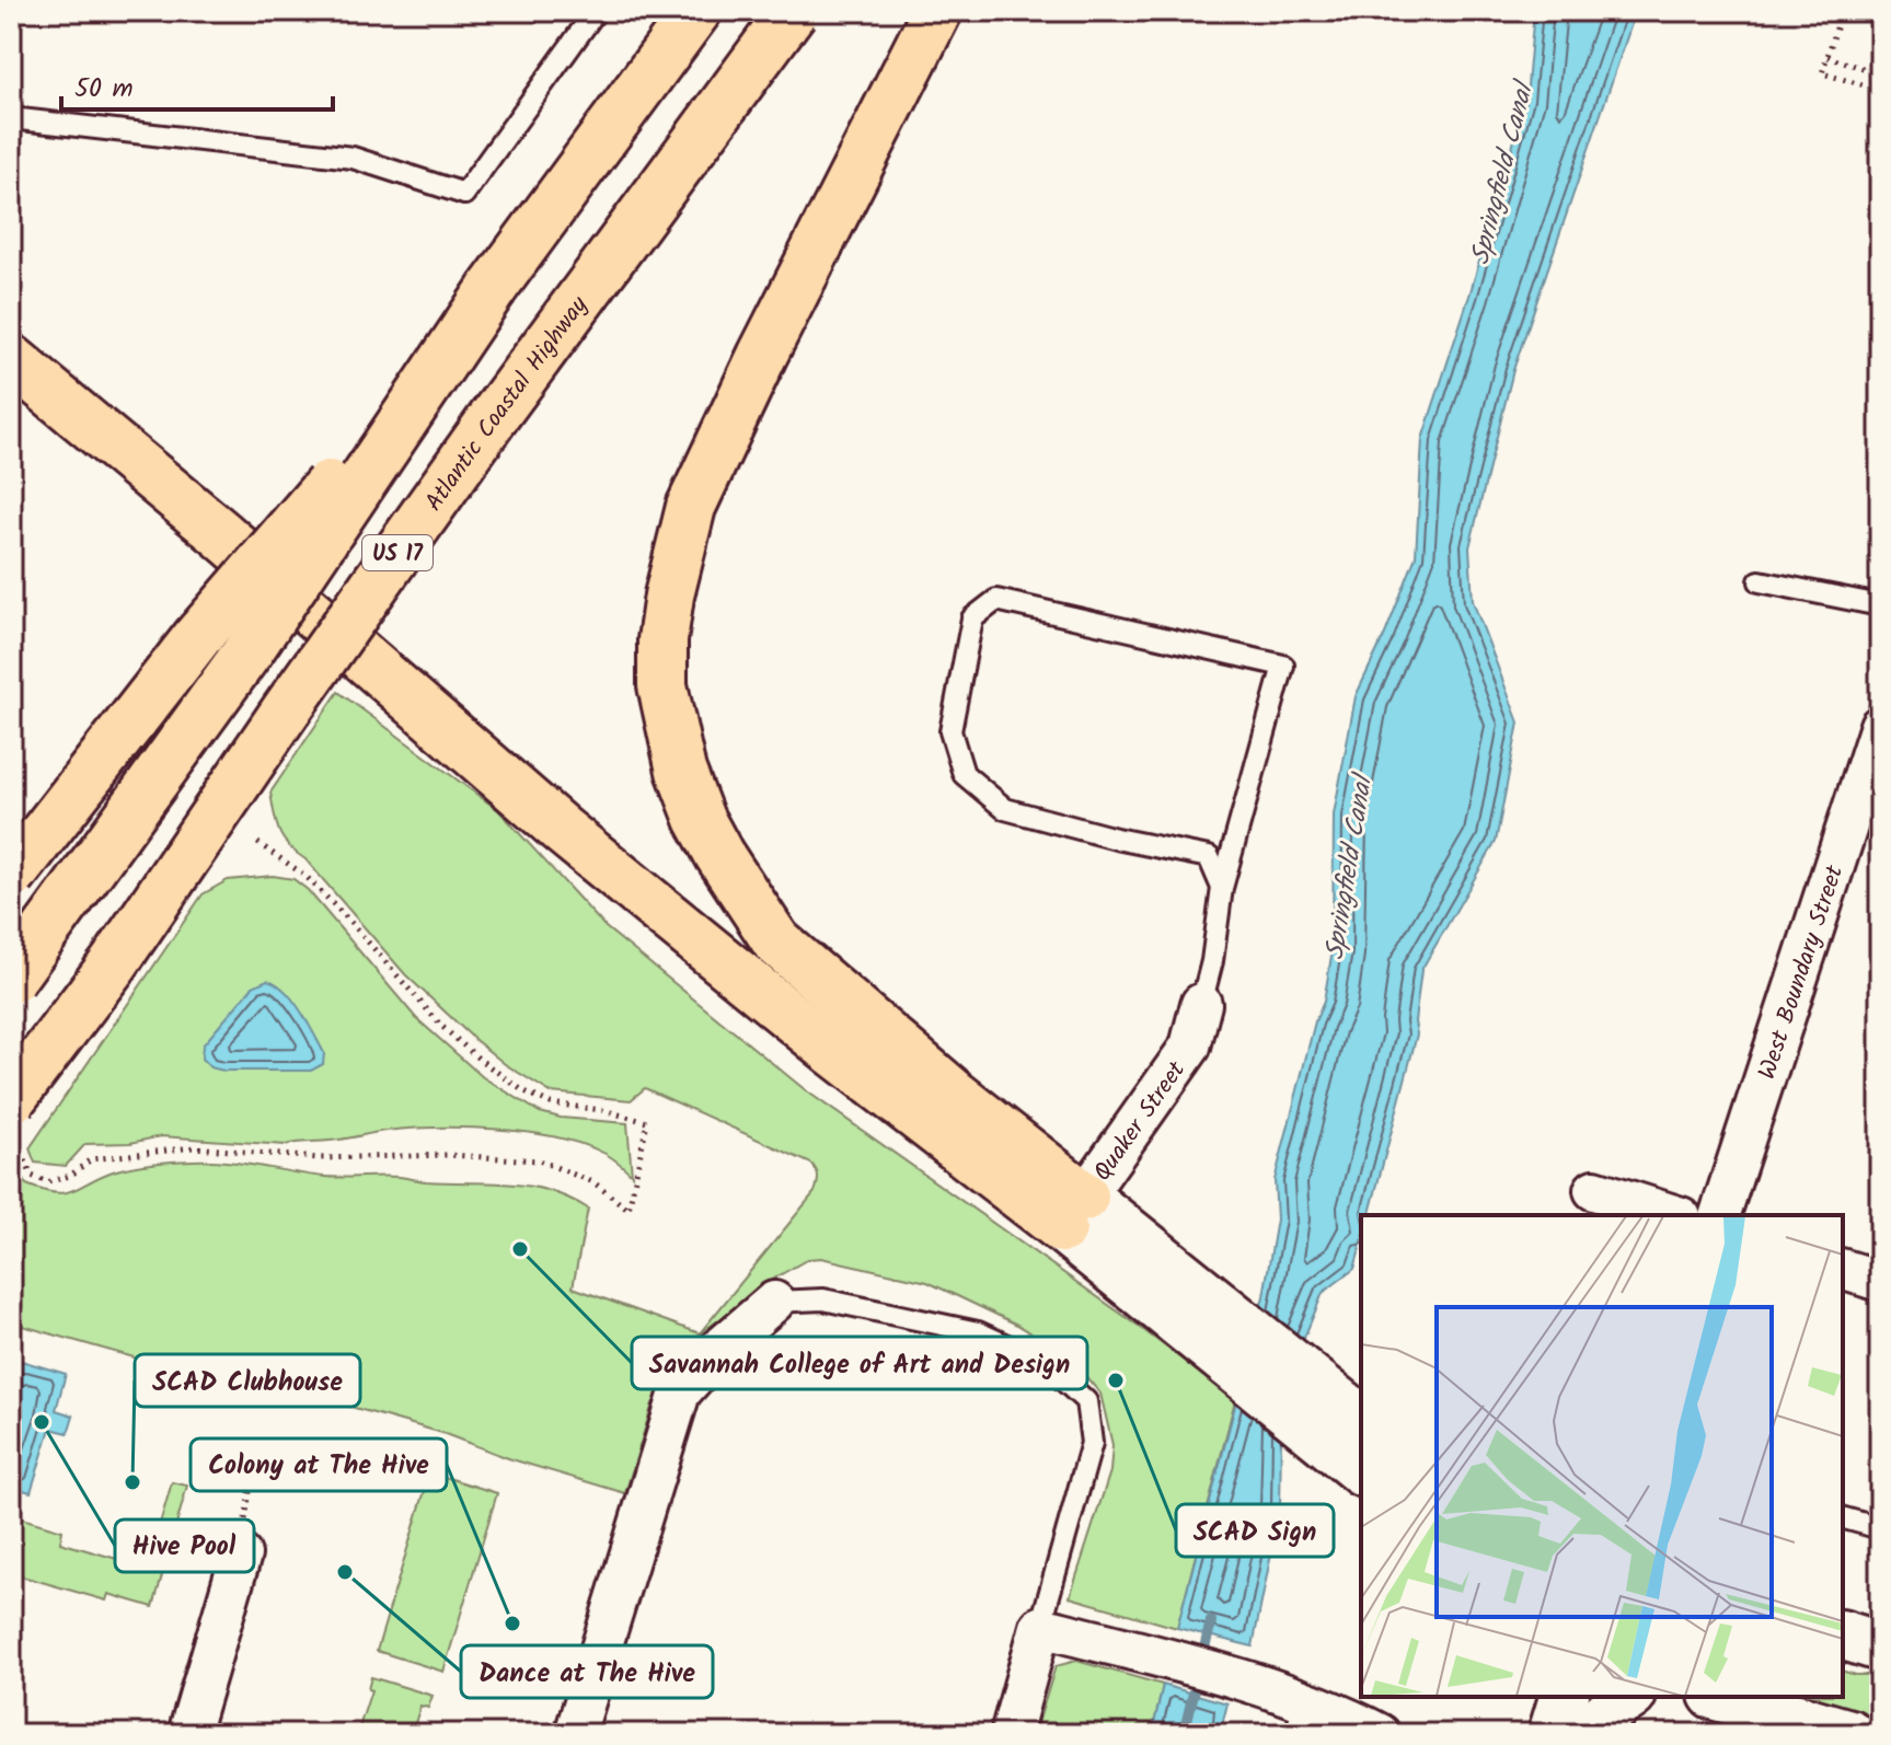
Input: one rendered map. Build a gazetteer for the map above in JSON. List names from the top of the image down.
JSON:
{
  "streets": {
    "highway": ["Atlantic Coastal Highway", "US 17"],
    "street": ["West Boundary Street", "Quaker Street"]
  },
  "water": ["Springfield Canal"],
  "places": [
    "Savannah College of Art and Design",
    "SCAD Sign",
    "Hive Pool",
    "SCAD Clubhouse",
    "Dance at The Hive",
    "Colony at The Hive"
  ],
  "scale_bar": "50 m"
}
